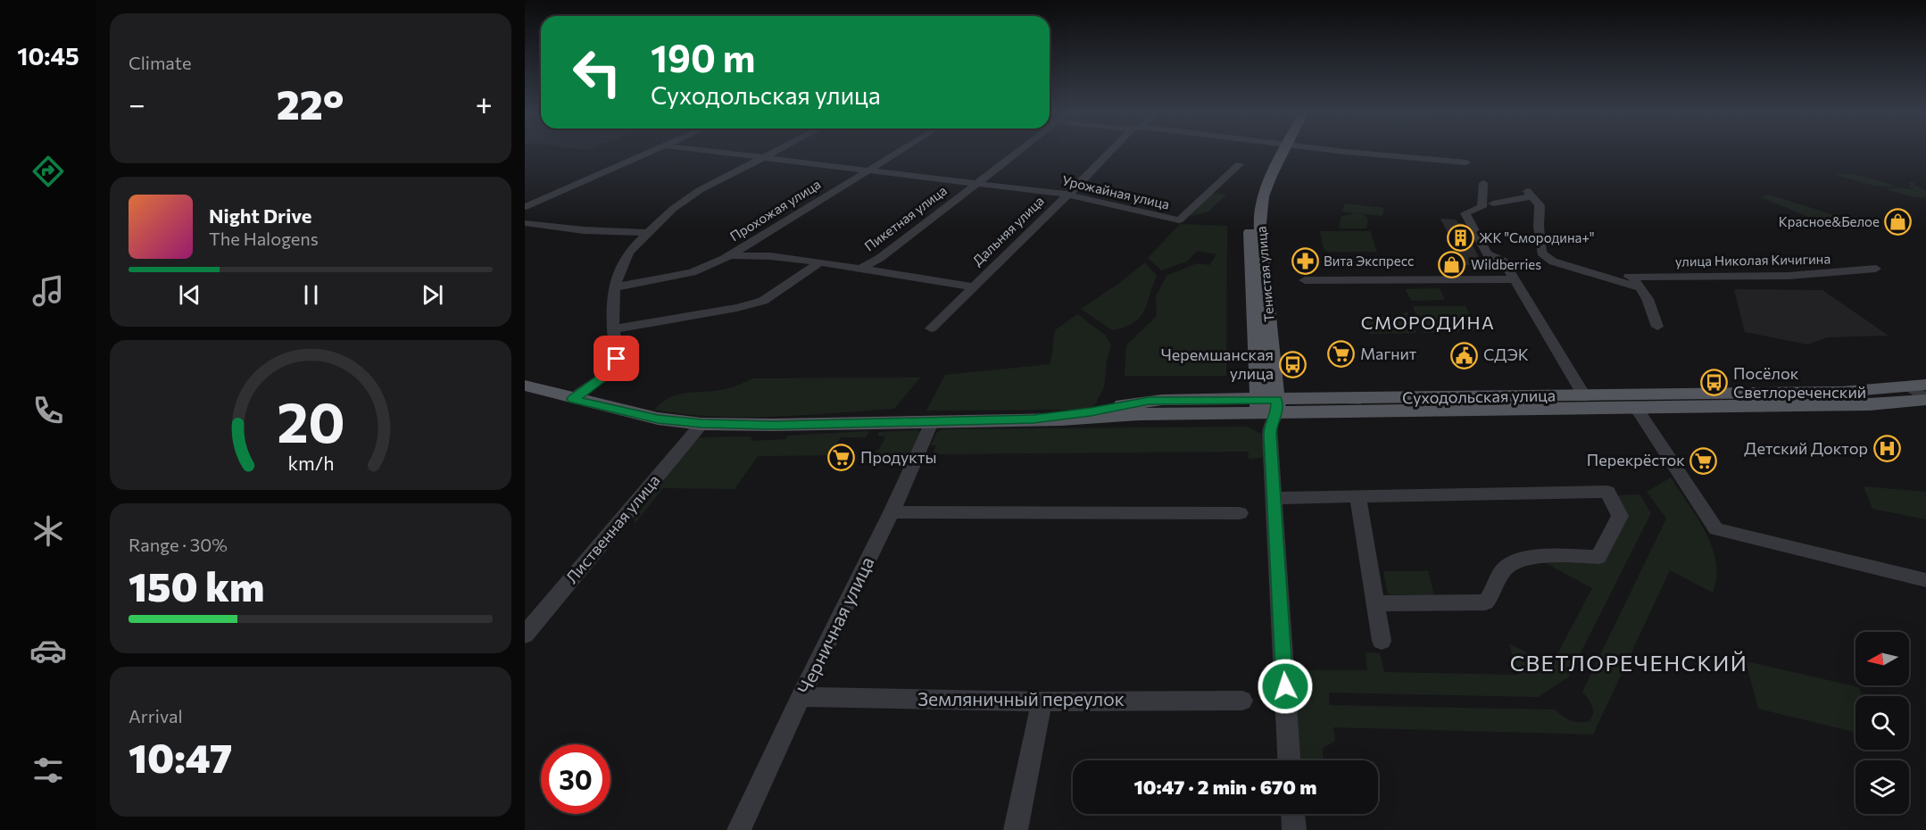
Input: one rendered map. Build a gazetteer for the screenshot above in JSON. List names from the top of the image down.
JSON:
{
  "streets": {
    "main road": ["Тенистая улица", "Суходольская улица"],
    "street": [
      "Урожайная улица",
      "Прохожая улица",
      "Пикетная улица",
      "Дальняя улица",
      "улица Николая Кичигина",
      "Лиственная улица",
      "Черничная улица",
      "Земляничный переулок"
    ]
  },
  "crossings": [
    ["Урожайная улица", "Прохожая улица"],
    ["Урожайная улица", "Пикетная улица"],
    ["Урожайная улица", "Дальняя улица"],
    ["Тенистая улица", "Суходольская улица"],
    ["Суходольская улица", "Лиственная улица"],
    ["Суходольская улица", "Черничная улица"],
    ["Черничная улица", "Земляничный переулок"]
  ],
  "districts": ["СМОРОДИНА", "СВЕТЛОРЕЧЕНСКИЙ"],
  "places": {
    "shop": ["Красное&Белое", "Wildberries"],
    "building": ["ЖК \"Смородина+\""],
    "pharmacy": ["Вита Экспресс"],
    "supermarket": ["Магнит", "Продукты", "Перекрёсток"],
    "public building": ["СДЭК"],
    "bus stop": ["Черемшанская улица", "Посёлок Светлореченский"],
    "hospital": ["Детский Доктор"]
  },
  "north": "left",
  "page": {
    "tabs": "10:45",
    "tile": [
      "Climate",
      ["Range · 30%", "150 km"],
      ["Arrival", "10:47"]
    ],
    "turn": ["190 m", "Суходольская улица"],
    "heat": ["−", "22°", "+"],
    "song": ["Night Drive", "The Halogens"],
    "limit": "30",
    "trip": "10:47 · 2 min · 670 m",
    "gauge": ["20", "km/h"]
  }
}
